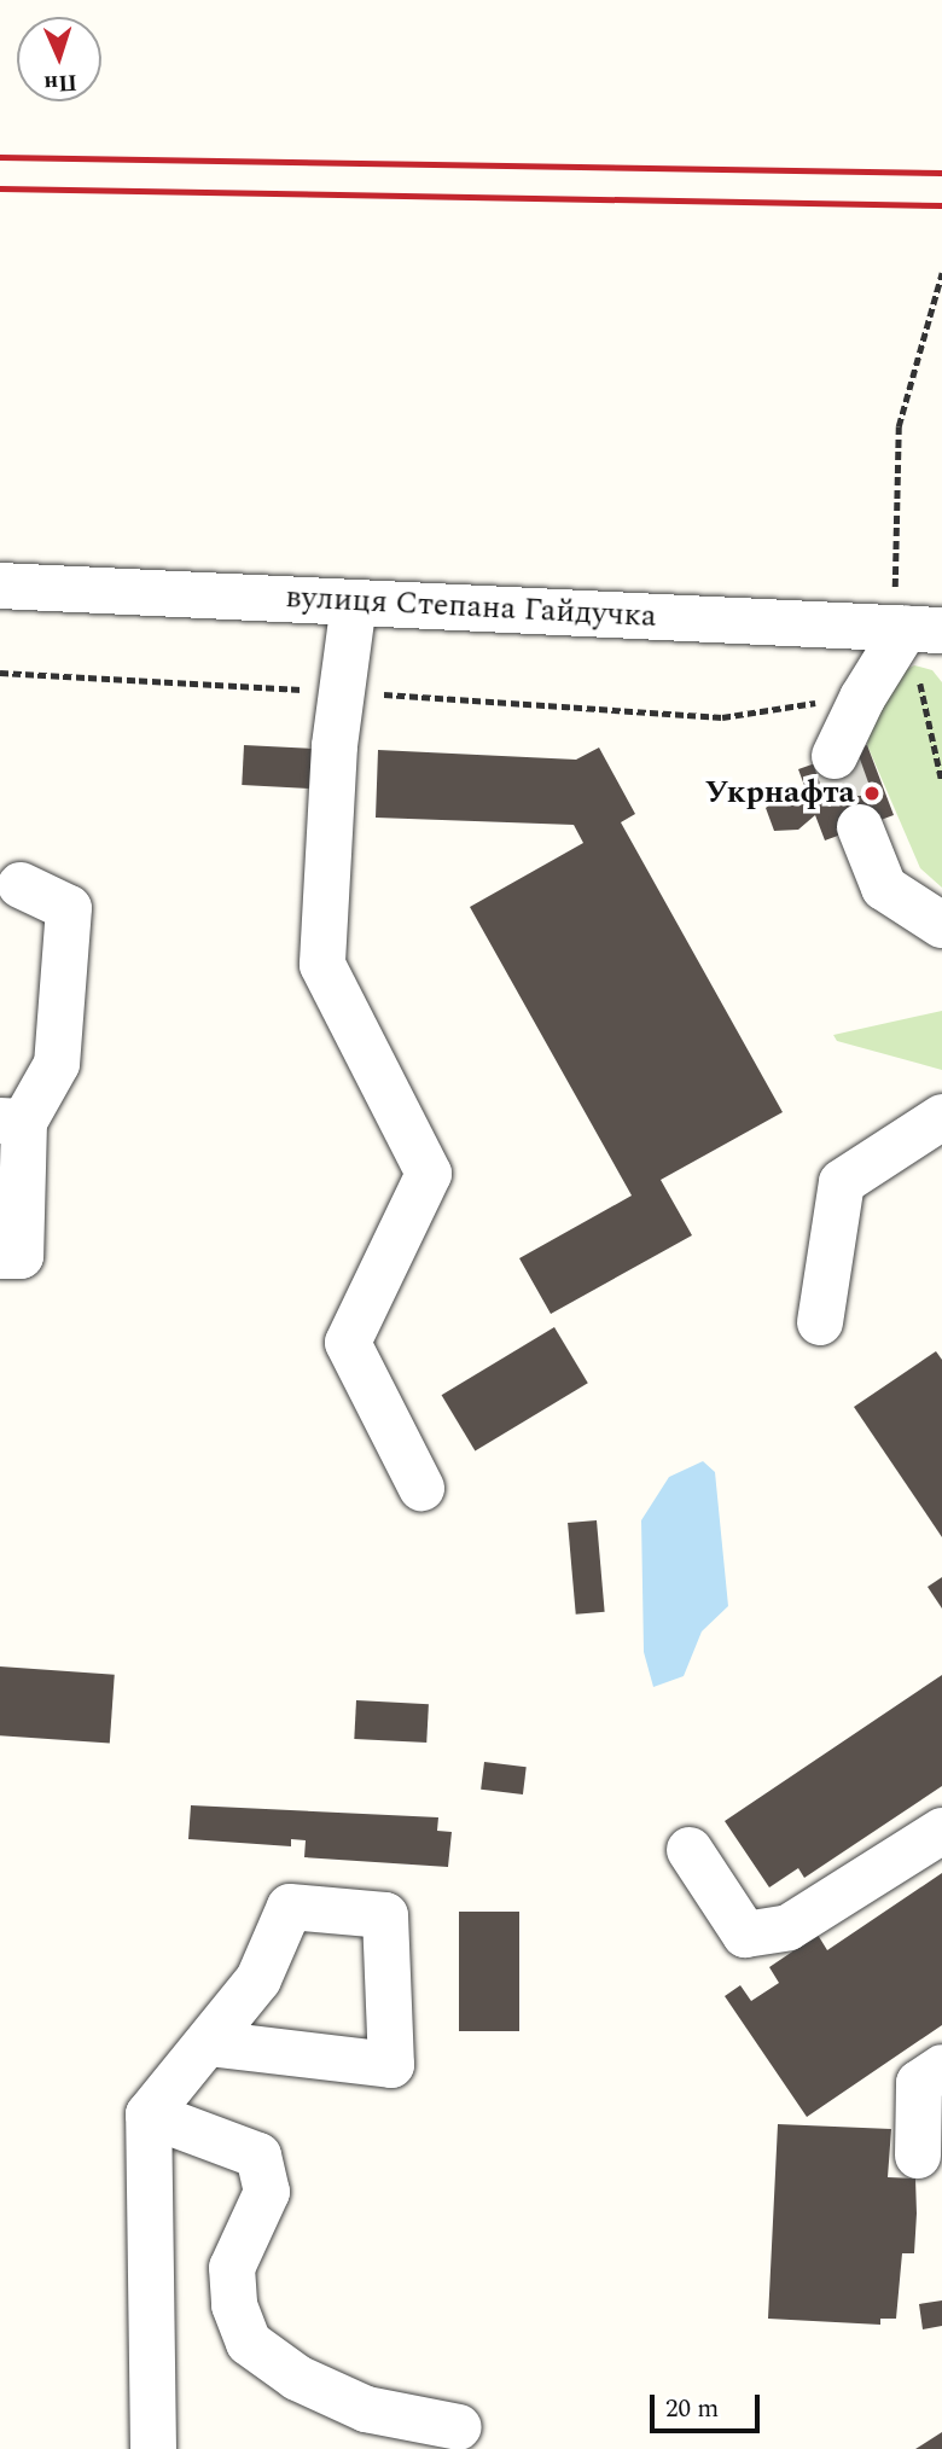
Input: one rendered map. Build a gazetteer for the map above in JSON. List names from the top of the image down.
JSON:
{
  "streets": {
    "street": ["вулиця Степана Гайдучка"]
  },
  "places": ["Укрнафта"],
  "scale_bar": "20 m",
  "north": "bottom"
}
